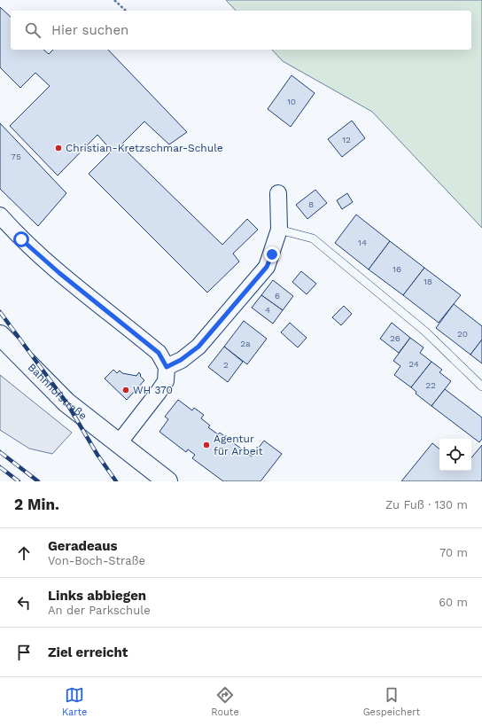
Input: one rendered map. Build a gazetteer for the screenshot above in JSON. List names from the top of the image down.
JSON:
{
  "streets": {
    "street": ["Bahnhofstraße"]
  },
  "places": ["Christian-Kretzschmar-Schule", "WH 370", "Agentur für Arbeit"],
  "house_numbers": [
    "10",
    "12",
    "75",
    "8",
    "14",
    "16",
    "18",
    "6",
    "4",
    "20",
    "26",
    "2a",
    "24",
    "2",
    "22"
  ],
  "page": {
    "search": "Hier suchen",
    "heading": ["2 Min.", "Zu Fuß · 130 m"],
    "list": [
      ["Geradeaus", "Von-Boch-Straße", "70 m"],
      ["Links abbiegen", "An der Parkschule", "60 m"],
      "Ziel erreicht"
    ],
    "nav": ["Karte", "Route", "Gespeichert"]
  }
}
